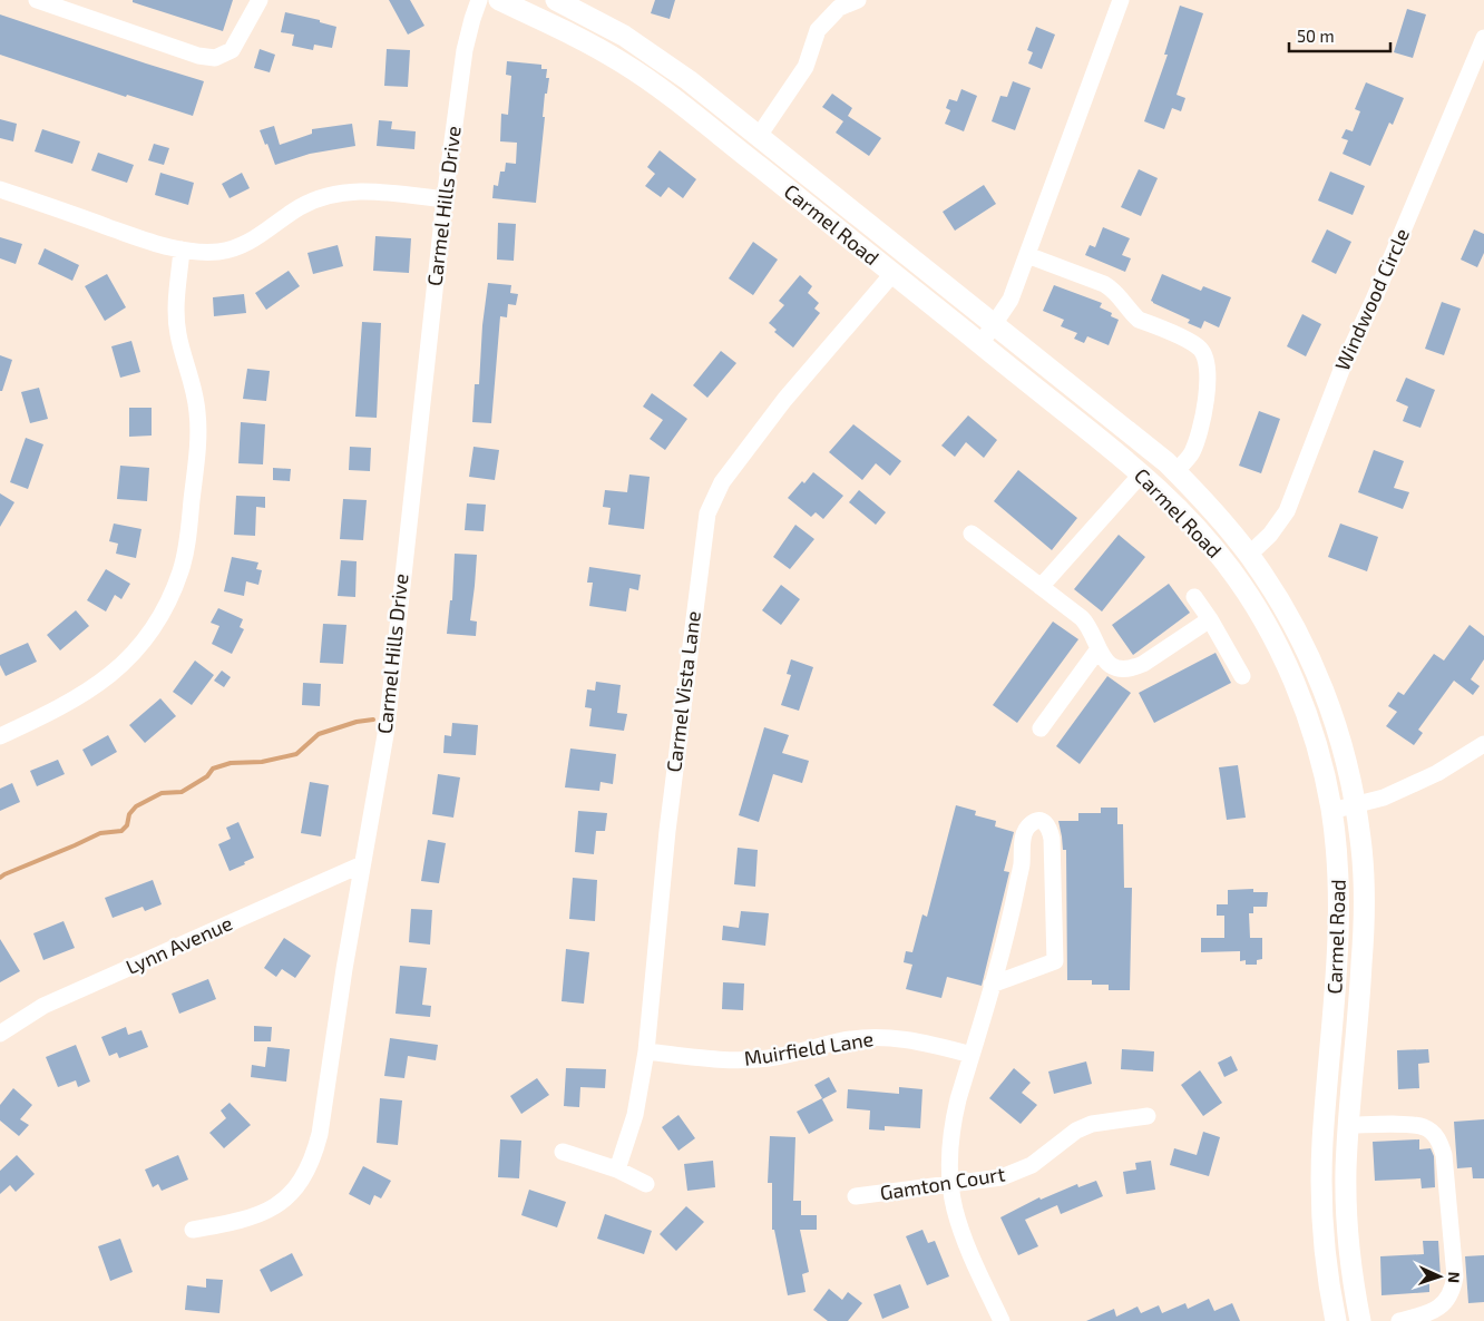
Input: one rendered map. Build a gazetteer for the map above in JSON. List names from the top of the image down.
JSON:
{
  "streets": {
    "main road": ["Carmel Road"],
    "street": [
      "Carmel Hills Drive",
      "Windwood Circle",
      "Carmel Vista Lane",
      "Lynn Avenue",
      "Muirfield Lane",
      "Gamton Court"
    ]
  },
  "crossings": [
    ["Carmel Hills Drive", "Lynn Avenue"],
    ["Carmel Road", "Windwood Circle"],
    ["Carmel Road", "Carmel Vista Lane"],
    ["Carmel Vista Lane", "Muirfield Lane"]
  ],
  "scale_bar": "50 m",
  "north": "right"
}
